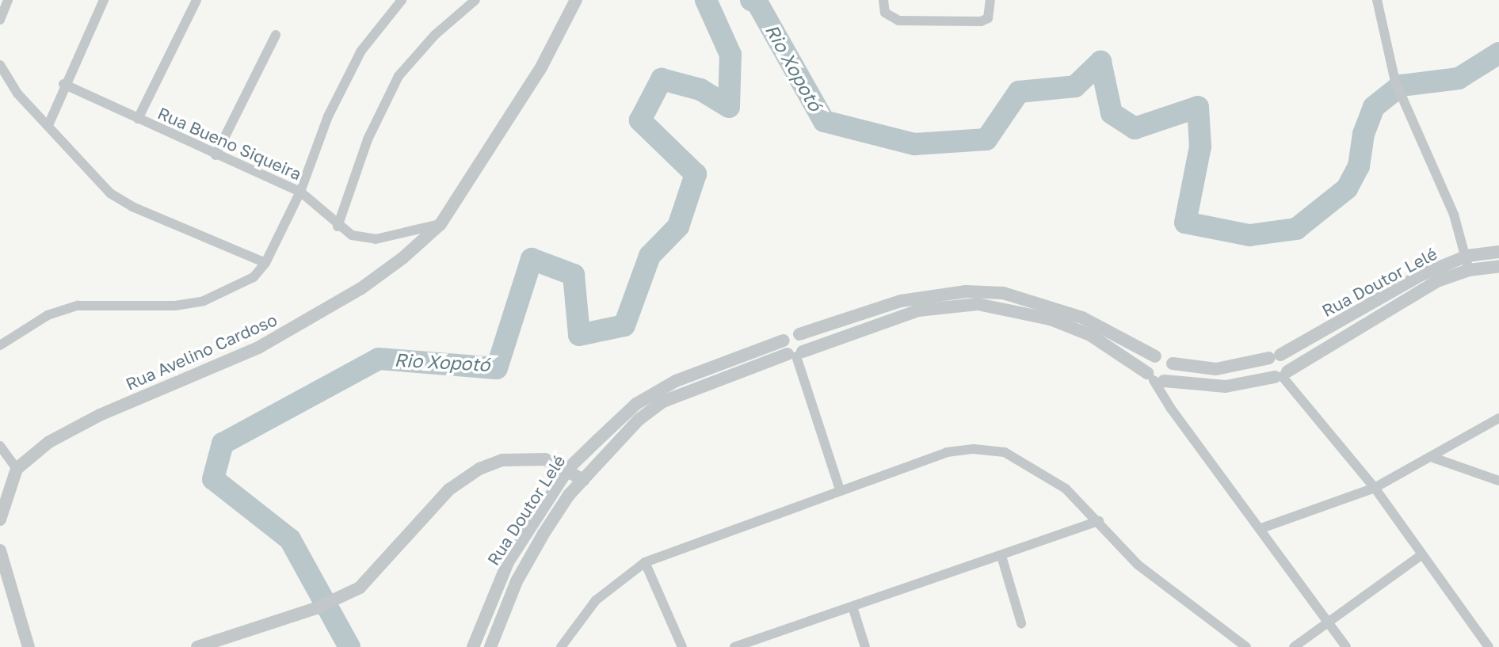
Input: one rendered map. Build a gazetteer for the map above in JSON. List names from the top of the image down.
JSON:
{
  "streets": {
    "street": ["Rua Bueno Siqueira", "Rua Doutor Lelé", "Rua Avelino Cardoso"]
  },
  "crossings": [
    ["Rua Bueno Siqueira", "Rua Avelino Cardoso"]
  ],
  "water": ["Rio Xopotó"]
}
